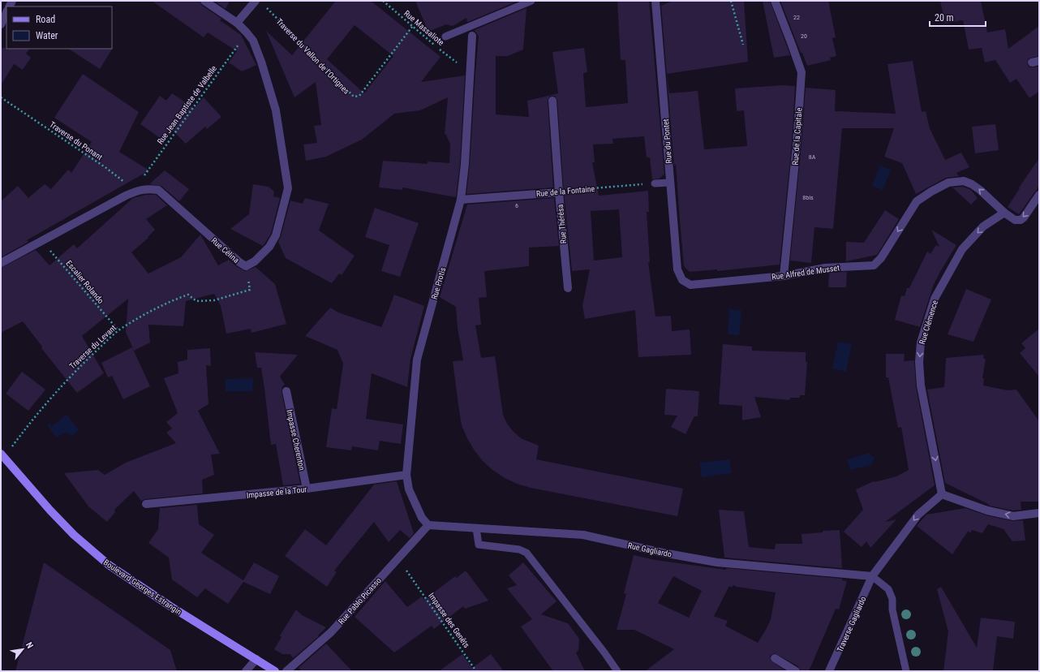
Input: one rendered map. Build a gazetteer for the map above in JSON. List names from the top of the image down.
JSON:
{
  "streets": {
    "street": [
      "Rue de la Capitale",
      "Rue du Pontet",
      "Rue de la Fontaine",
      "Rue Thérésa",
      "Rue Célina",
      "Rue Alfred de Musset",
      "Rue Protis",
      "Rue Clémence",
      "Impasse Cherenton",
      "Impasse de la Tour",
      "Rue Gagliardo",
      "Boulevard Georges Estrangin",
      "Rue Pablo Picasso",
      "Traverse Gagliardo"
    ],
    "path": [
      "Rue Massaliote",
      "Traverse du Vallon de l'Ortignes",
      "Rue Jean Baptiste de Valbelle",
      "Traverse du Ponant",
      "Escalier Rolando",
      "Traverse du Levant",
      "Impasse des Genêts"
    ]
  },
  "crossings": [
    ["Rue Massaliote", "Traverse du Vallon de l'Ortignes"],
    ["Rue Jean Baptiste de Valbelle", "Rue Célina"],
    ["Rue de la Capitale", "Rue Alfred de Musset"],
    ["Rue du Pontet", "Rue Alfred de Musset"],
    ["Rue de la Fontaine", "Rue Thérésa"],
    ["Rue de la Fontaine", "Rue Protis"],
    ["Rue Célina", "Escalier Rolando"],
    ["Rue Alfred de Musset", "Rue Clémence"],
    ["Escalier Rolando", "Traverse du Levant"],
    ["Rue Protis", "Impasse de la Tour"],
    ["Rue Protis", "Rue Gagliardo"],
    ["Rue Protis", "Rue Pablo Picasso"],
    ["Rue Clémence", "Traverse Gagliardo"],
    ["Impasse Cherenton", "Impasse de la Tour"],
    ["Rue Gagliardo", "Rue Pablo Picasso"],
    ["Rue Gagliardo", "Traverse Gagliardo"]
  ],
  "one_way": ["Rue Alfred de Musset", "Rue Clémence", "Traverse Gagliardo"],
  "house_numbers": [
    "22",
    "20",
    "8A",
    "8bis",
    "6"
  ],
  "legend": ["Road", "Water"],
  "scale_bar": "20 m",
  "north": "top right"
}
